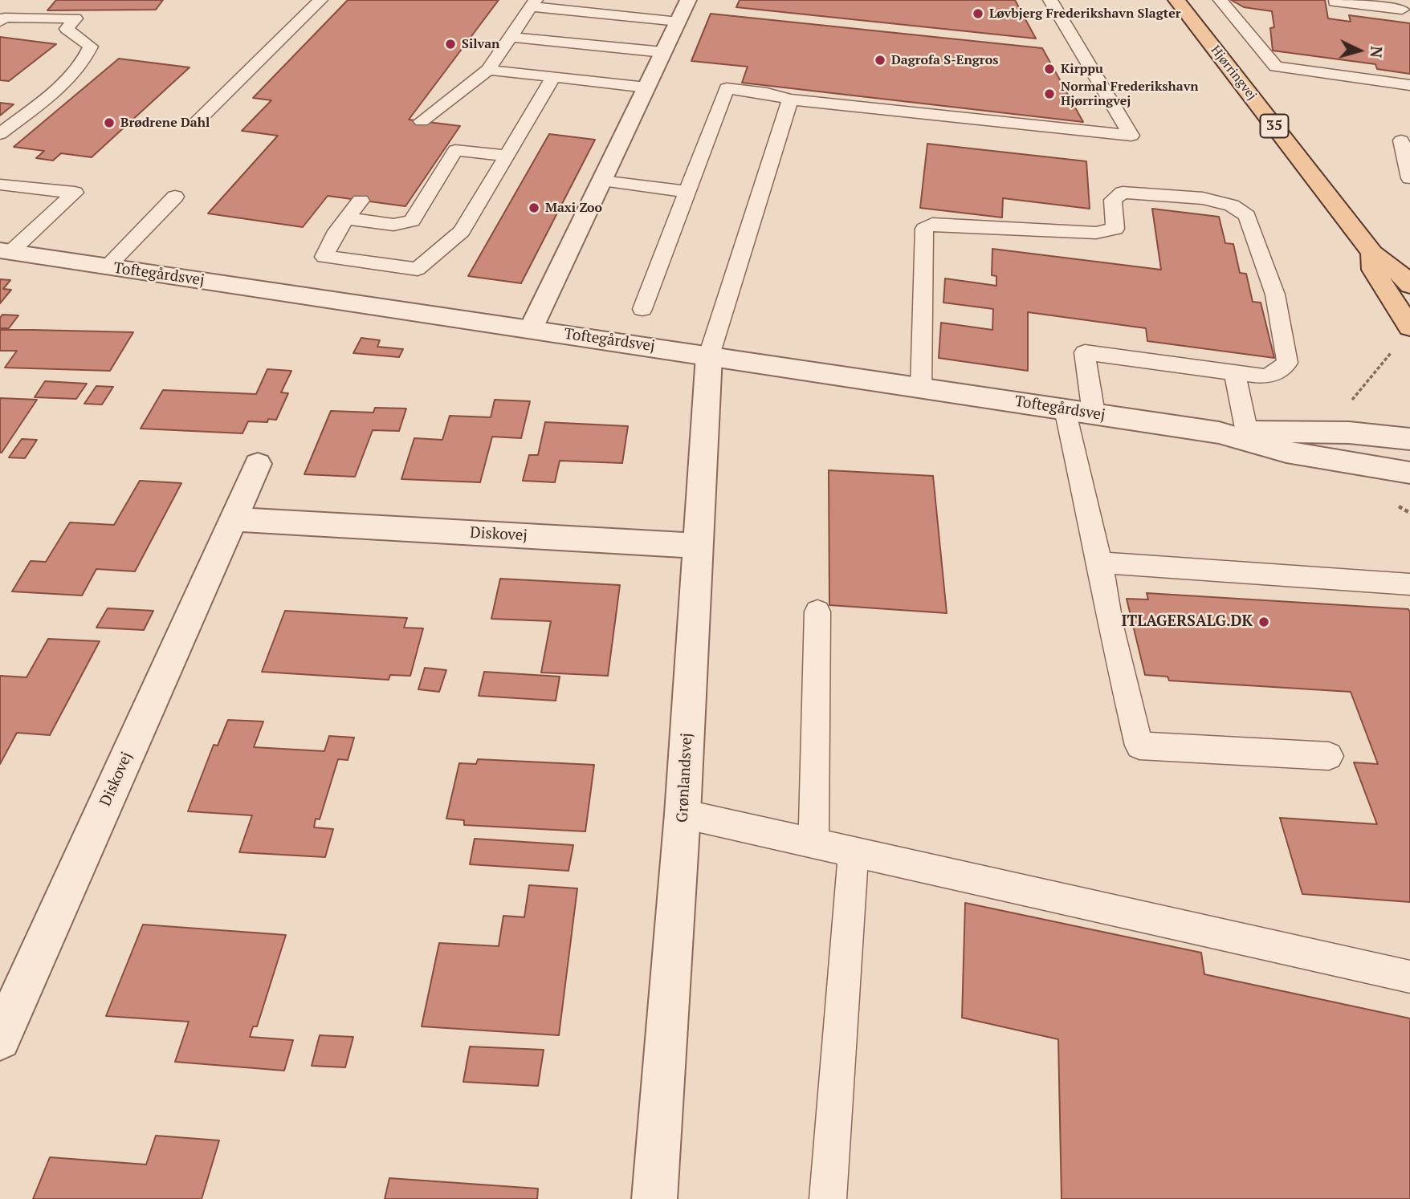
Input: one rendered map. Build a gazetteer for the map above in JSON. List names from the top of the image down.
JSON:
{
  "streets": {
    "main road": ["Hjørringvej", "35"],
    "street": ["Toftegårdsvej", "Diskovej", "Grønlandsvej"]
  },
  "crossings": [
    ["Toftegårdsvej", "Grønlandsvej"],
    ["Diskovej", "Grønlandsvej"]
  ],
  "places": [
    "Løvbjerg Frederikshavn Slagter",
    "Silvan",
    "Dagrofa S-Engros",
    "Kirppu",
    "Normal Frederikshavn Hjørringvej",
    "Brødrene Dahl",
    "Maxi Zoo",
    "ITLAGERSALG.DK"
  ],
  "north": "right"
}
